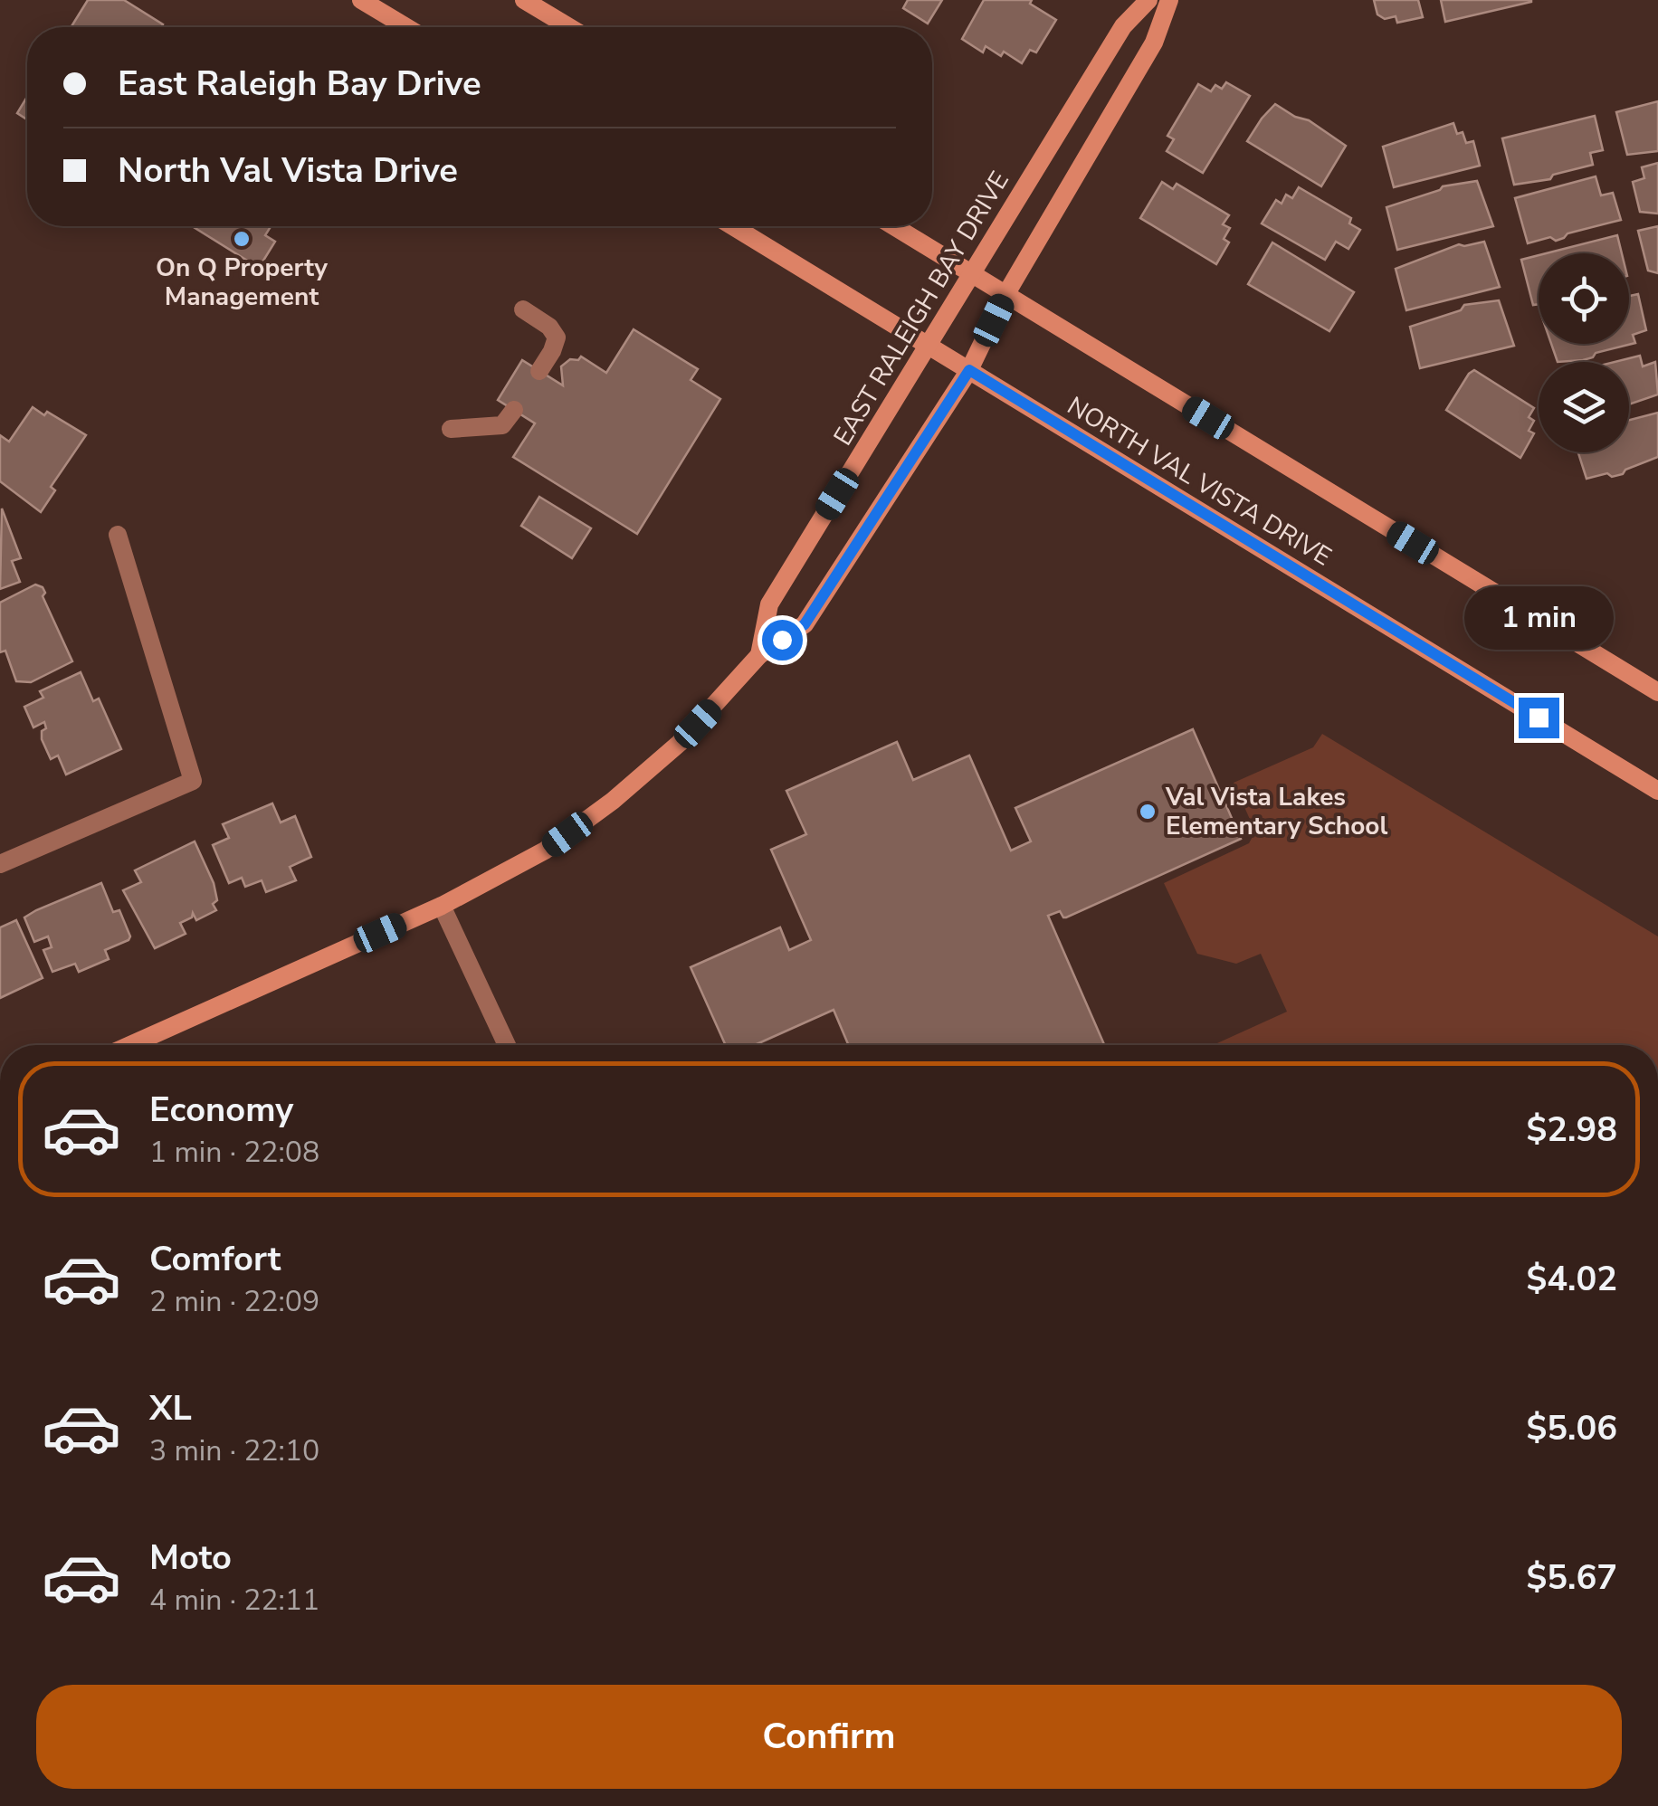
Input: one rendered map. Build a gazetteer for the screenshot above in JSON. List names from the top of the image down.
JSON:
{
  "streets": {
    "street": ["EAST RALEIGH BAY DRIVE", "NORTH VAL VISTA DRIVE"]
  },
  "crossings": [
    ["EAST RALEIGH BAY DRIVE", "NORTH VAL VISTA DRIVE"]
  ],
  "places": ["On Q Property Management", "Val Vista Lakes Elementary School"],
  "page": {
    "banner": ["East Raleigh Bay Drive", "North Val Vista Drive"],
    "bubble": "1 min",
    "list": [
      {
        "name": "Economy",
        "note": "1 min · 22:08",
        "value": "$2.98"
      },
      {
        "name": "Comfort",
        "note": "2 min · 22:09",
        "value": "$4.02"
      },
      {
        "name": "XL",
        "note": "3 min · 22:10",
        "value": "$5.06"
      },
      {
        "name": "Moto",
        "note": "4 min · 22:11",
        "value": "$5.67"
      }
    ],
    "buttons": "Confirm"
  }
}
